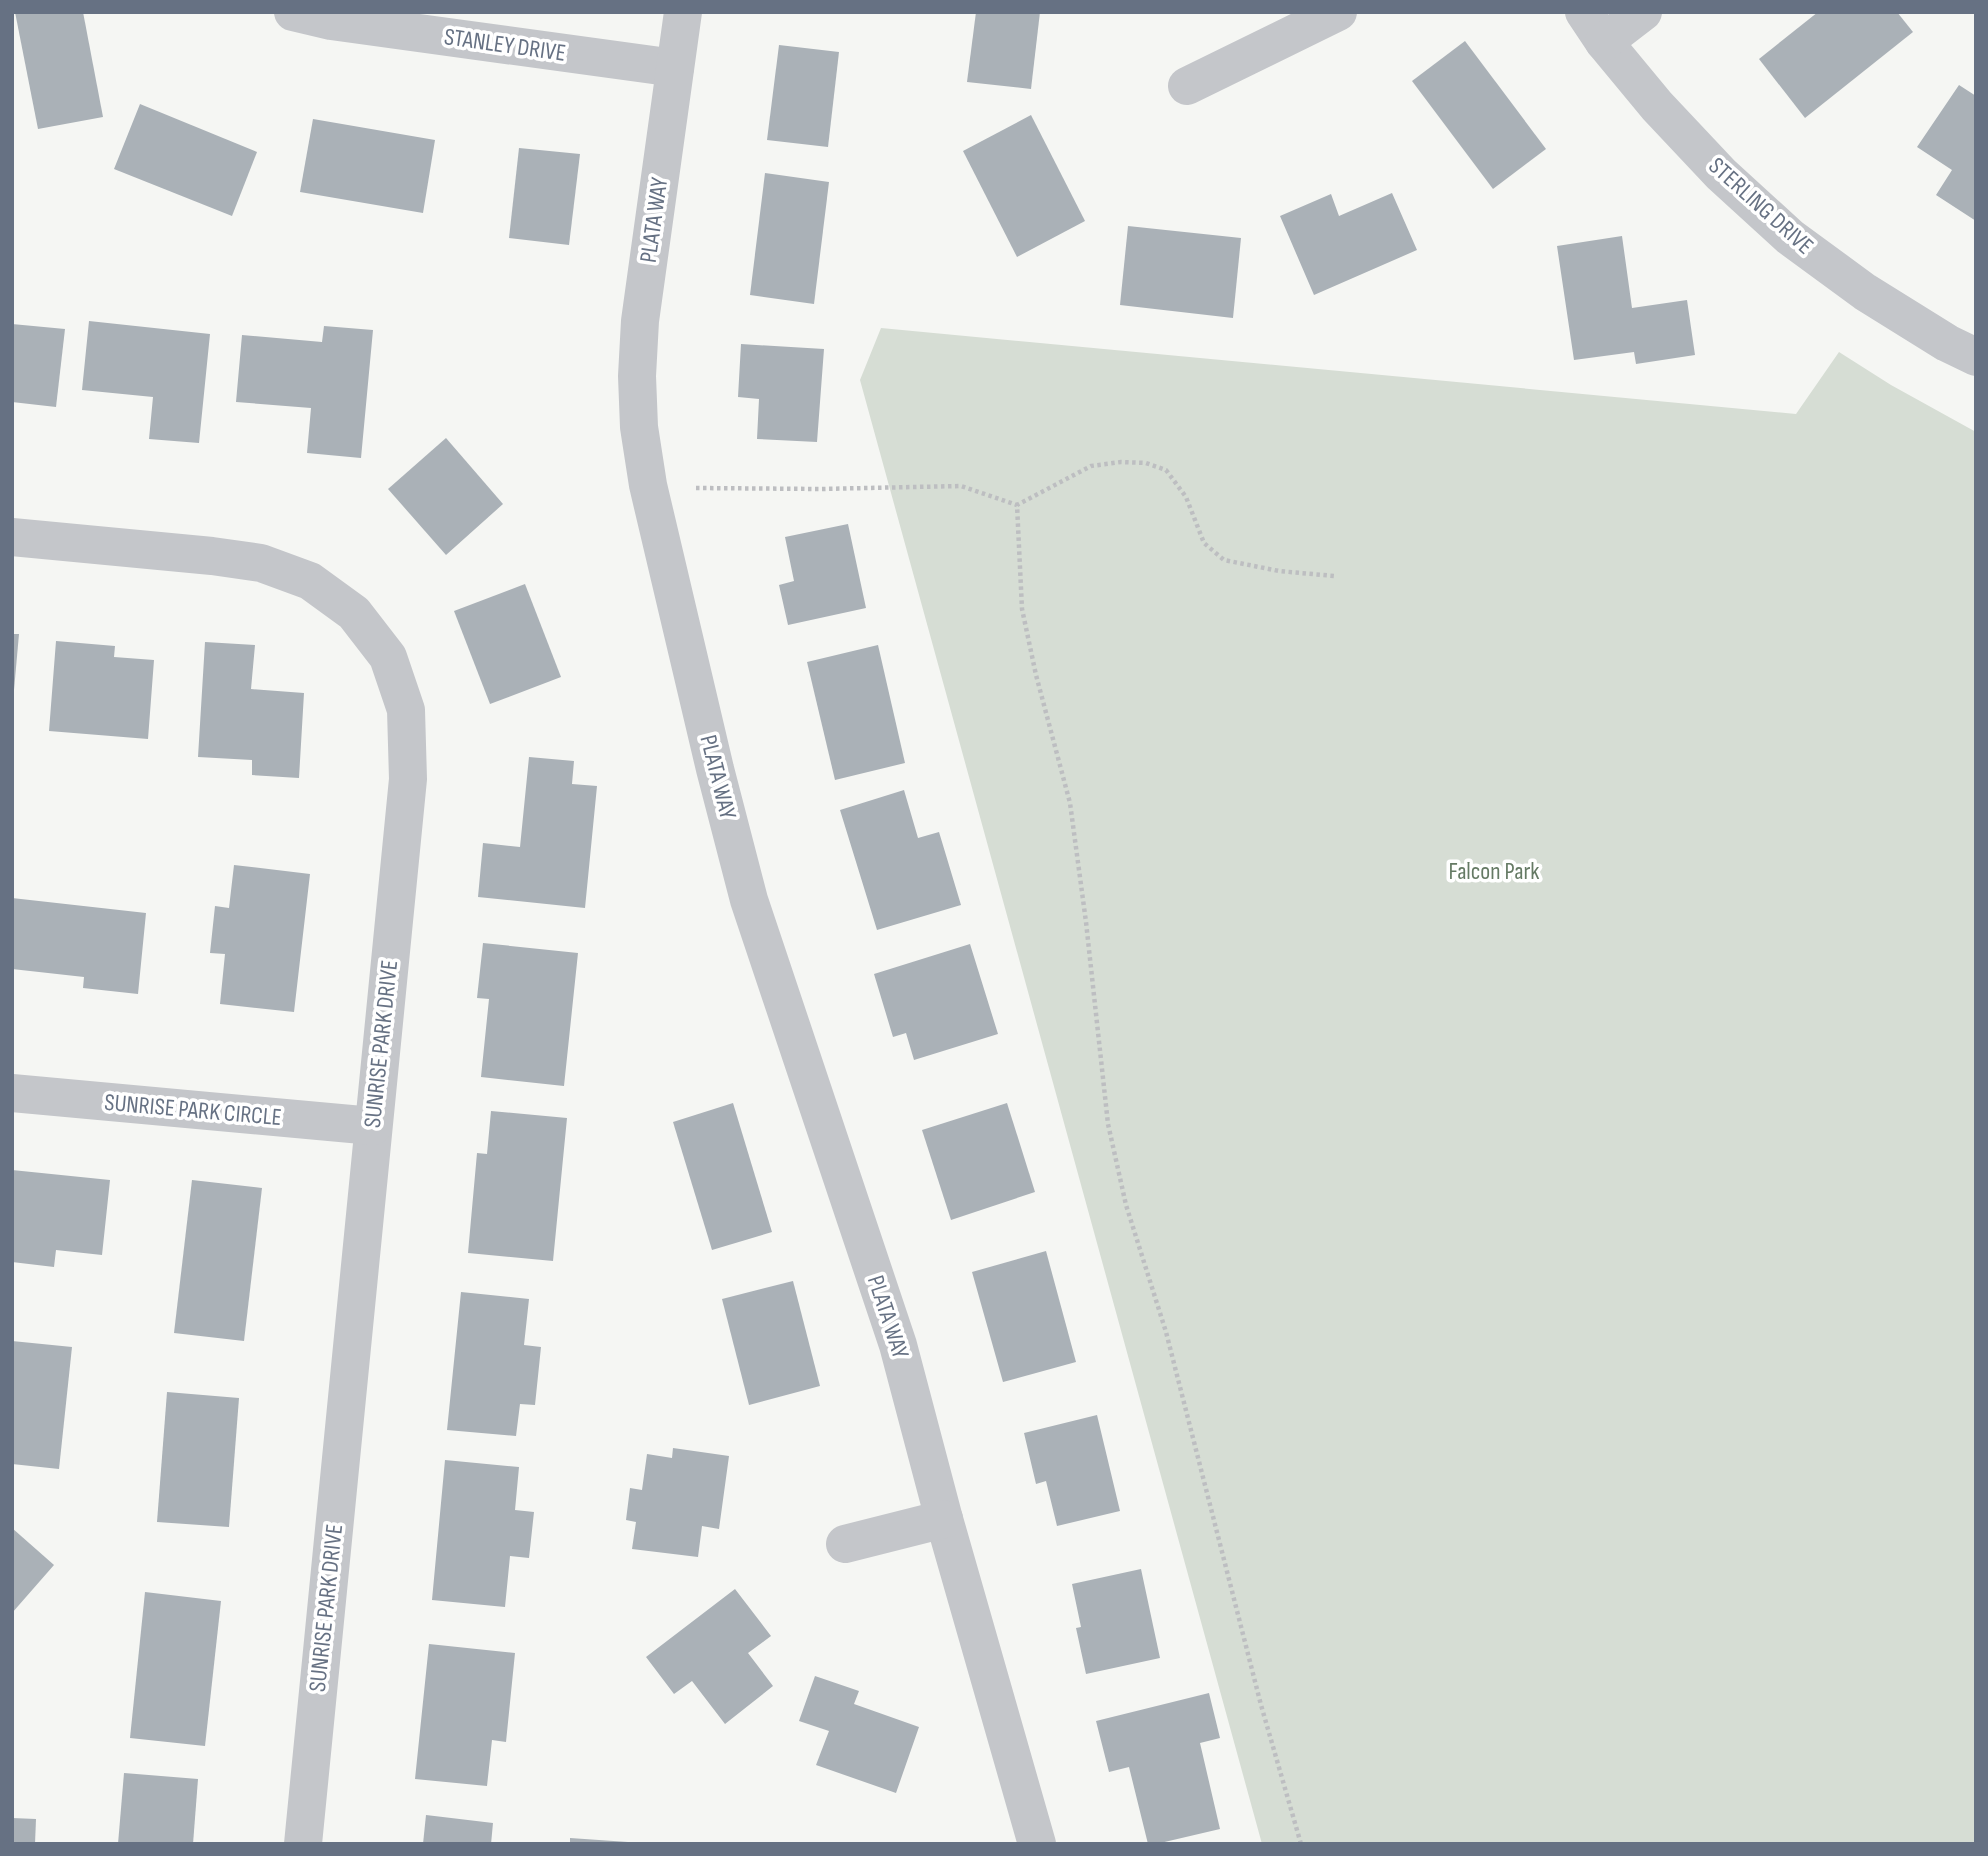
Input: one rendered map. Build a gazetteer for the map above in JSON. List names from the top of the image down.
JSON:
{
  "streets": {
    "street": [
      "STANLEY DRIVE",
      "STERLING DRIVE",
      "PLATA WAY",
      "SUNRISE PARK DRIVE",
      "SUNRISE PARK CIRCLE"
    ]
  },
  "crossings": [
    ["STANLEY DRIVE", "PLATA WAY"],
    ["SUNRISE PARK DRIVE", "SUNRISE PARK CIRCLE"]
  ],
  "parks": ["Falcon Park"]
}
